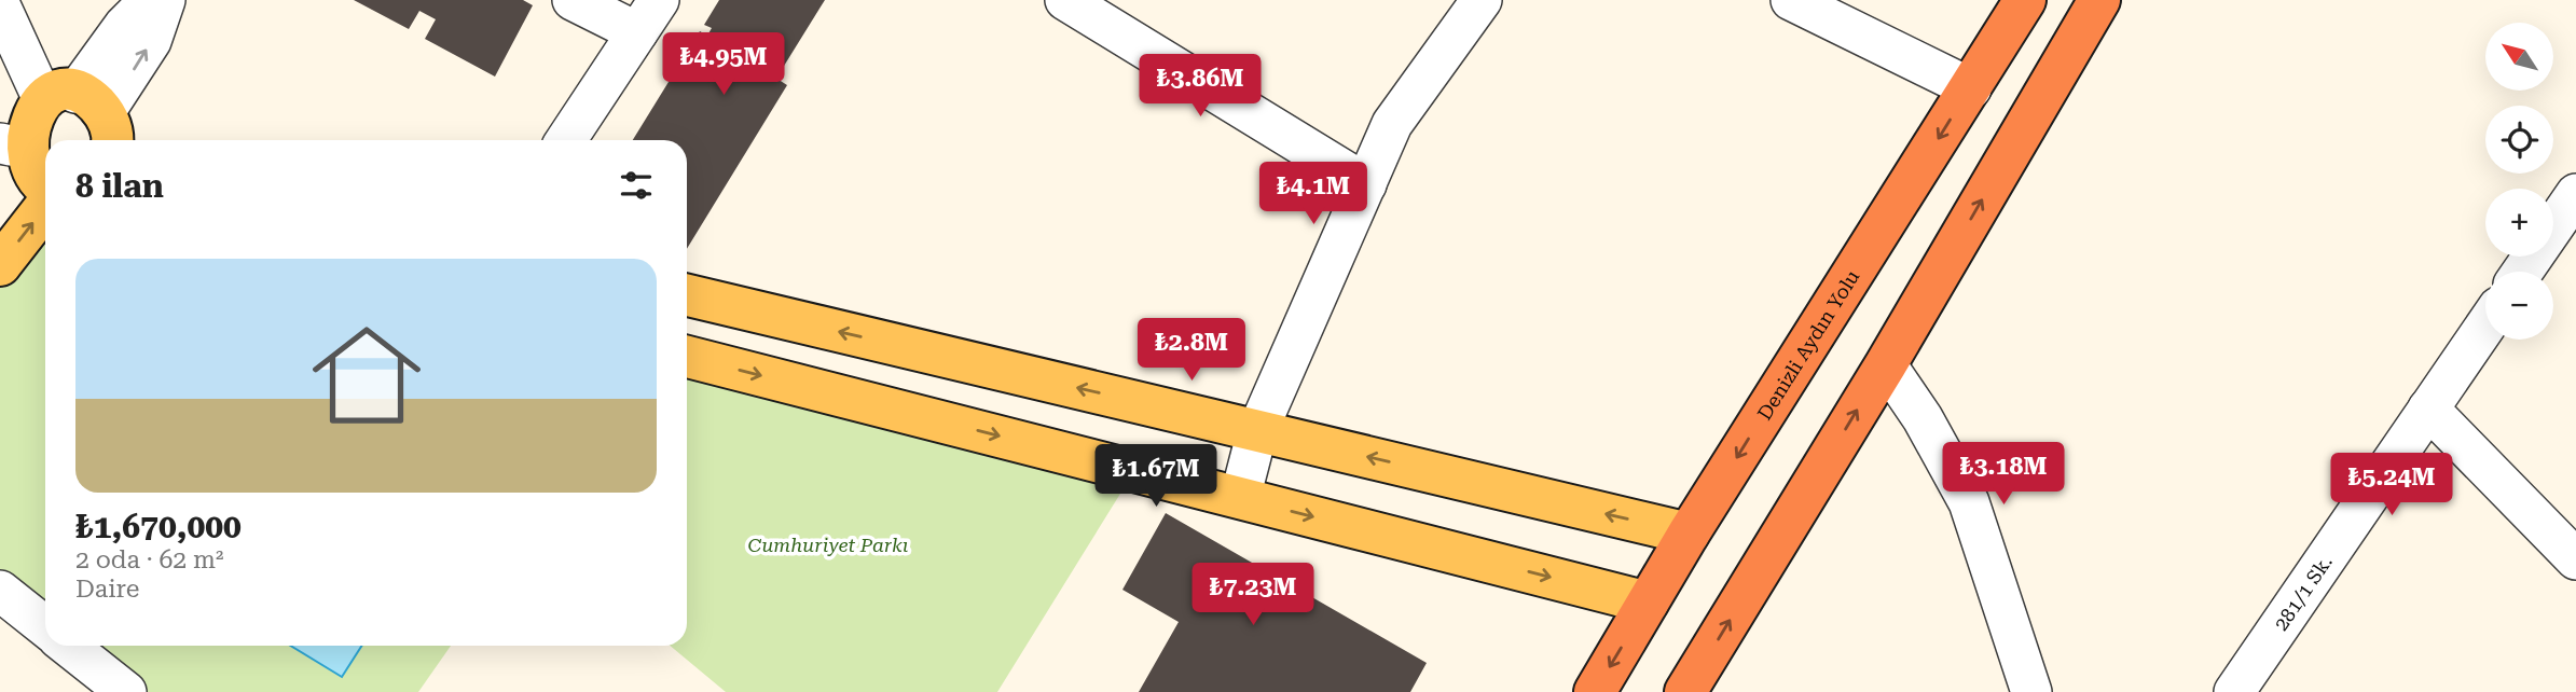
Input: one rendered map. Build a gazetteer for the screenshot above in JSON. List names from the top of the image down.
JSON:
{
  "streets": {
    "highway": ["Denizli Aydın Yolu"],
    "street": ["281/1 Sk."]
  },
  "parks": ["Cumhuriyet Parkı"],
  "north": "top left",
  "page": {
    "map_buttons": ["+", "−"],
    "price": [
      "₺4.95M",
      "₺3.86M",
      "₺4.1M",
      "₺2.8M",
      "₺3.18M",
      "₺1.67M",
      "₺5.24M",
      "₺7.23M"
    ],
    "heading": "8 ilan",
    "list": [
      {
        "name": "₺1,670,000",
        "note": "2 oda · 62 m² · Daire"
      }
    ]
  }
}
